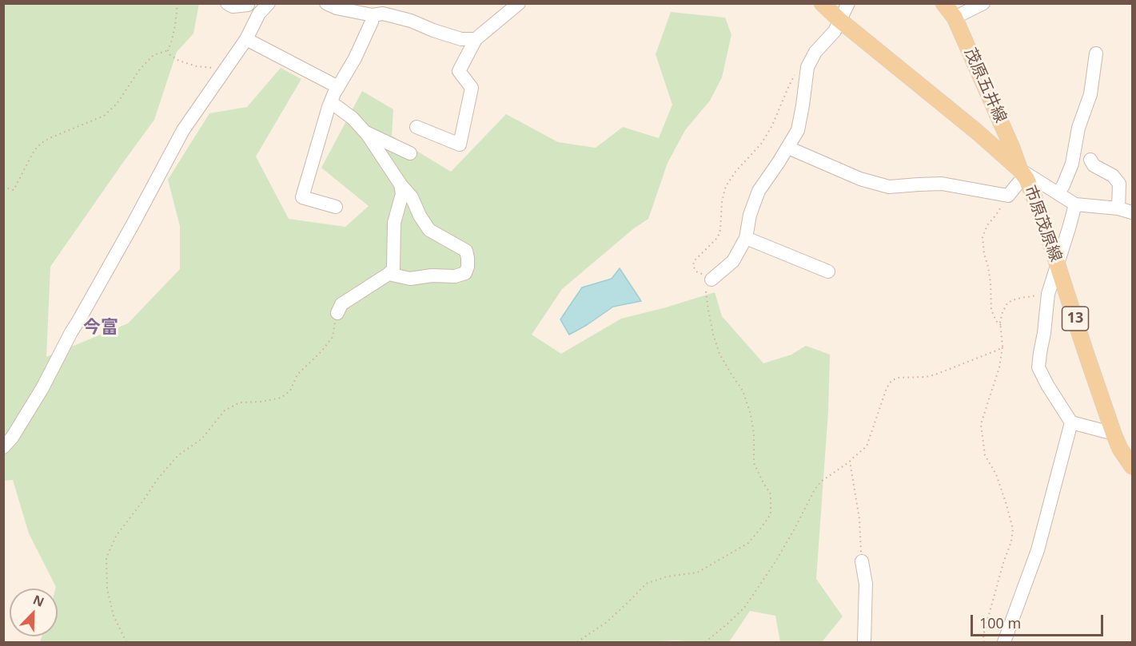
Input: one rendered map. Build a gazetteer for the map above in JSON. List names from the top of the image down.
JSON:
{
  "streets": {
    "main road": ["茂原五井線", "市原茂原線", "13"]
  },
  "crossings": [
    ["茂原五井線", "市原茂原線"]
  ],
  "districts": ["今富"],
  "scale_bar": "100 m",
  "north": "top right"
}
